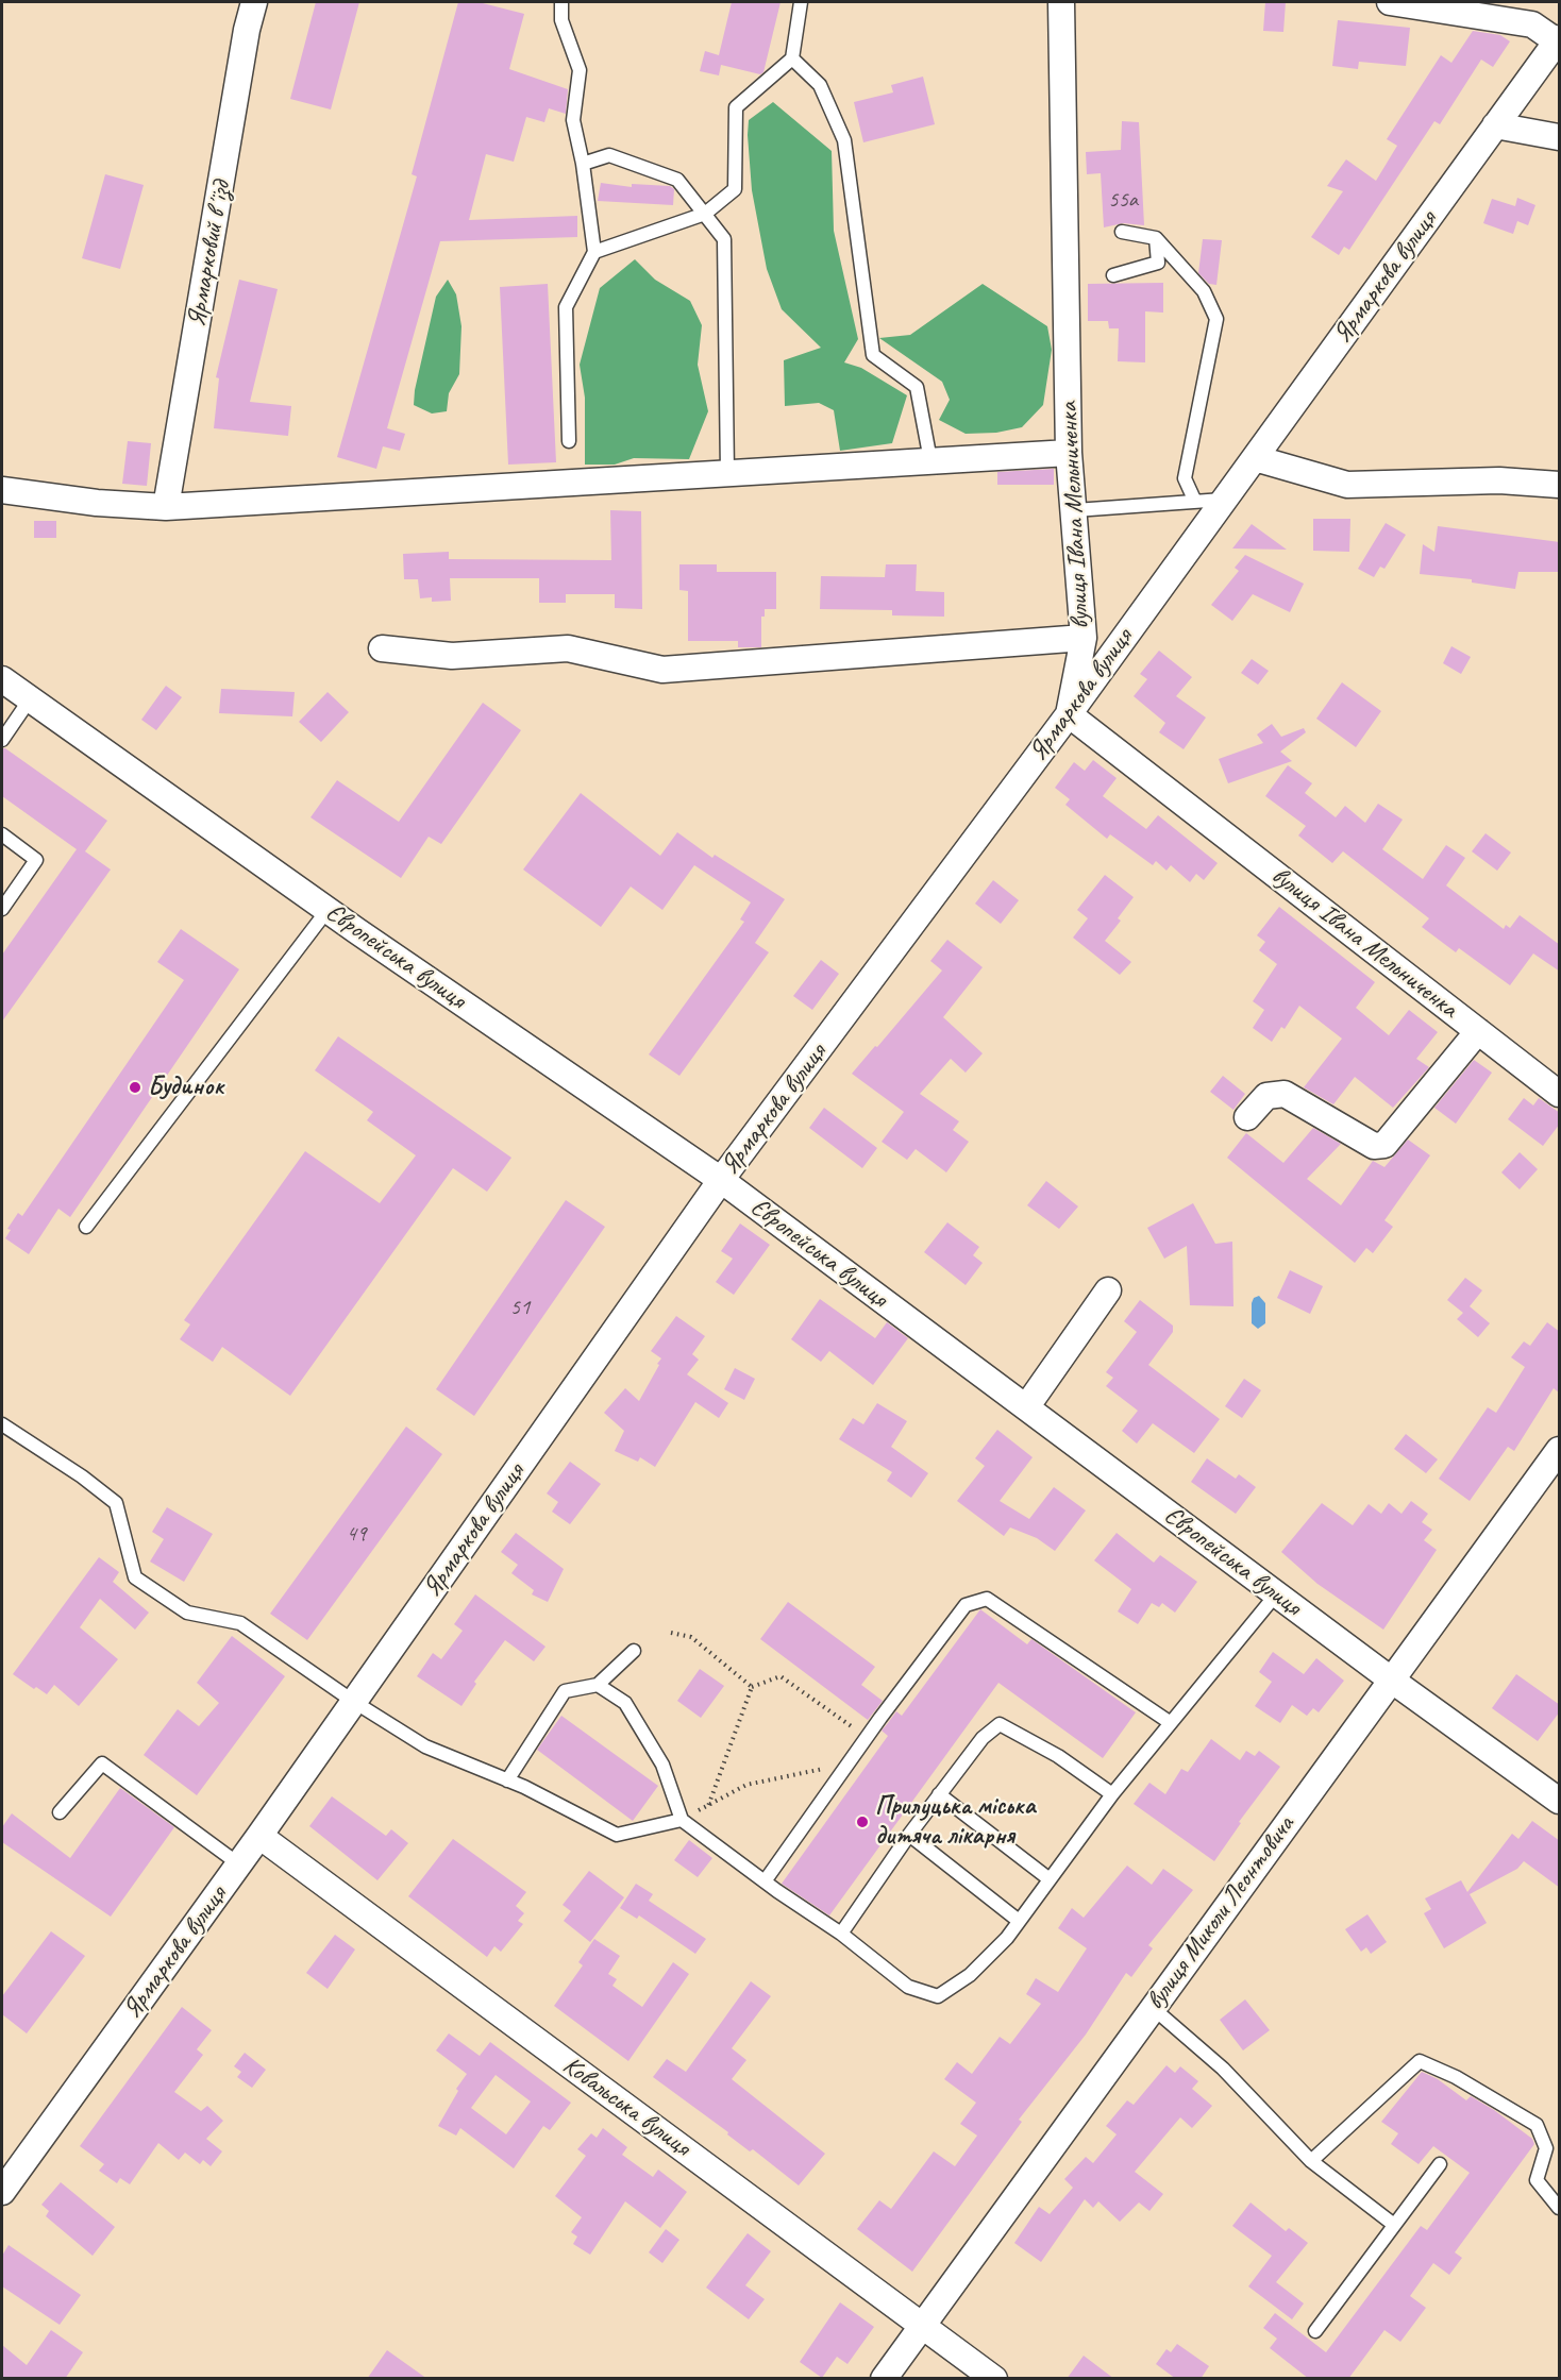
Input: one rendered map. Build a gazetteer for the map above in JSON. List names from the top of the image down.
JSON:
{
  "streets": {
    "street": [
      "Ярмарковий вʼїзд",
      "Ярмаркова вулиця",
      "вулиця Івана Мельниченка",
      "Європейська вулиця",
      "вулиця Миколи Леонтовича",
      "Ковальська вулиця"
    ]
  },
  "crossings": [
    ["Ярмаркова вулиця", "вулиця Івана Мельниченка"],
    ["Ярмаркова вулиця", "Європейська вулиця"],
    ["Ярмаркова вулиця", "Ковальська вулиця"],
    ["Європейська вулиця", "вулиця Миколи Леонтовича"],
    ["вулиця Миколи Леонтовича", "Ковальська вулиця"]
  ],
  "places": ["Будинок", "Прилуцька міська дитяча лікарня"],
  "house_numbers": ["55а", "51", "49"]
}
